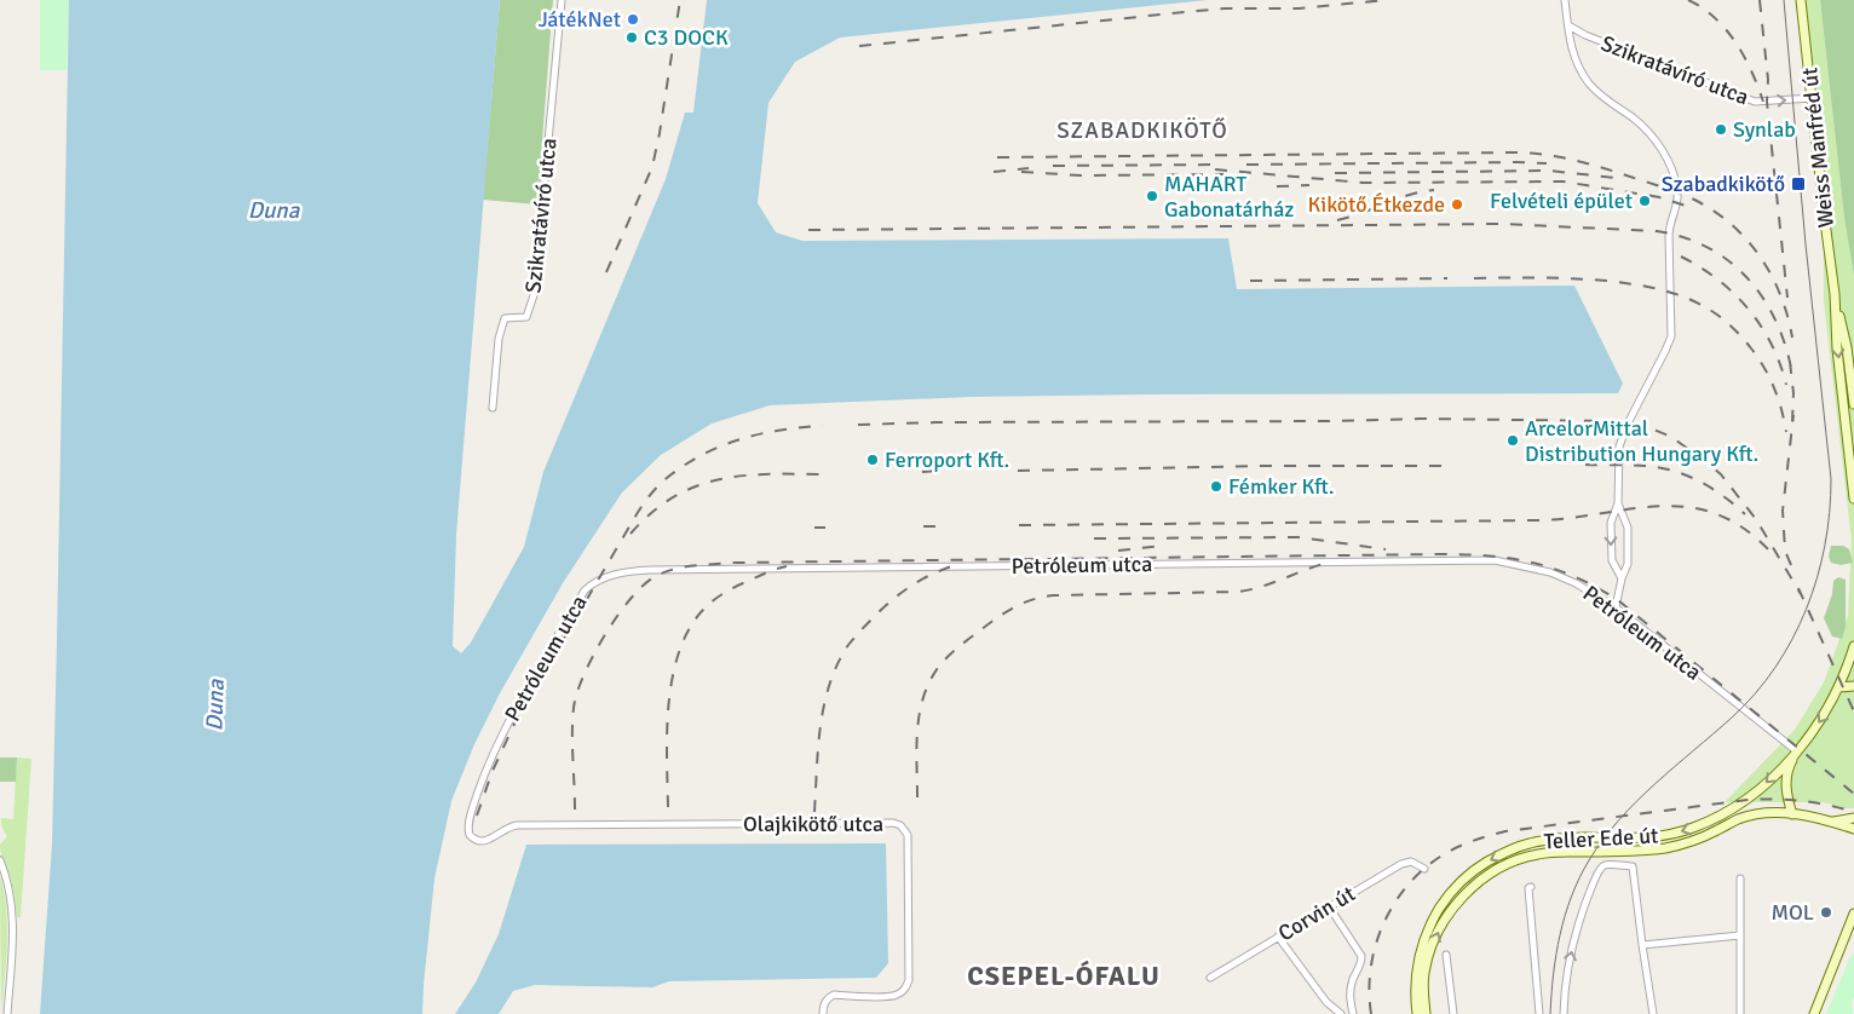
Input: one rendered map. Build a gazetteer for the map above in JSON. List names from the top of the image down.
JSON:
{
  "streets": {
    "main road": ["Weiss Manfréd út", "Teller Ede út"],
    "street": [
      "Szikratávíró utca",
      "Petróleum utca",
      "Olajkikötő utca",
      "Corvin út"
    ]
  },
  "crossings": [
    ["Szikratávíró utca", "Weiss Manfréd út"],
    ["Petróleum utca", "Olajkikötő utca"],
    ["Petróleum utca", "Teller Ede út"]
  ],
  "one_way": ["Szikratávíró utca"],
  "districts": ["SZABADKIKÖTŐ", "CSEPEL-ÓFALU"],
  "water": ["Duna"],
  "places": {
    "other": [
      "JátékNet",
      "C3 DOCK",
      "Synlab",
      "MAHART Gabonatárház",
      "Felvételi épület",
      "Kikötő Étkezde",
      "ArcelorMittal Distribution Hungary Kft.",
      "Ferroport Kft.",
      "Fémker Kft.",
      "MOL"
    ],
    "transit": ["Szabadkikötő"]
  }
}
